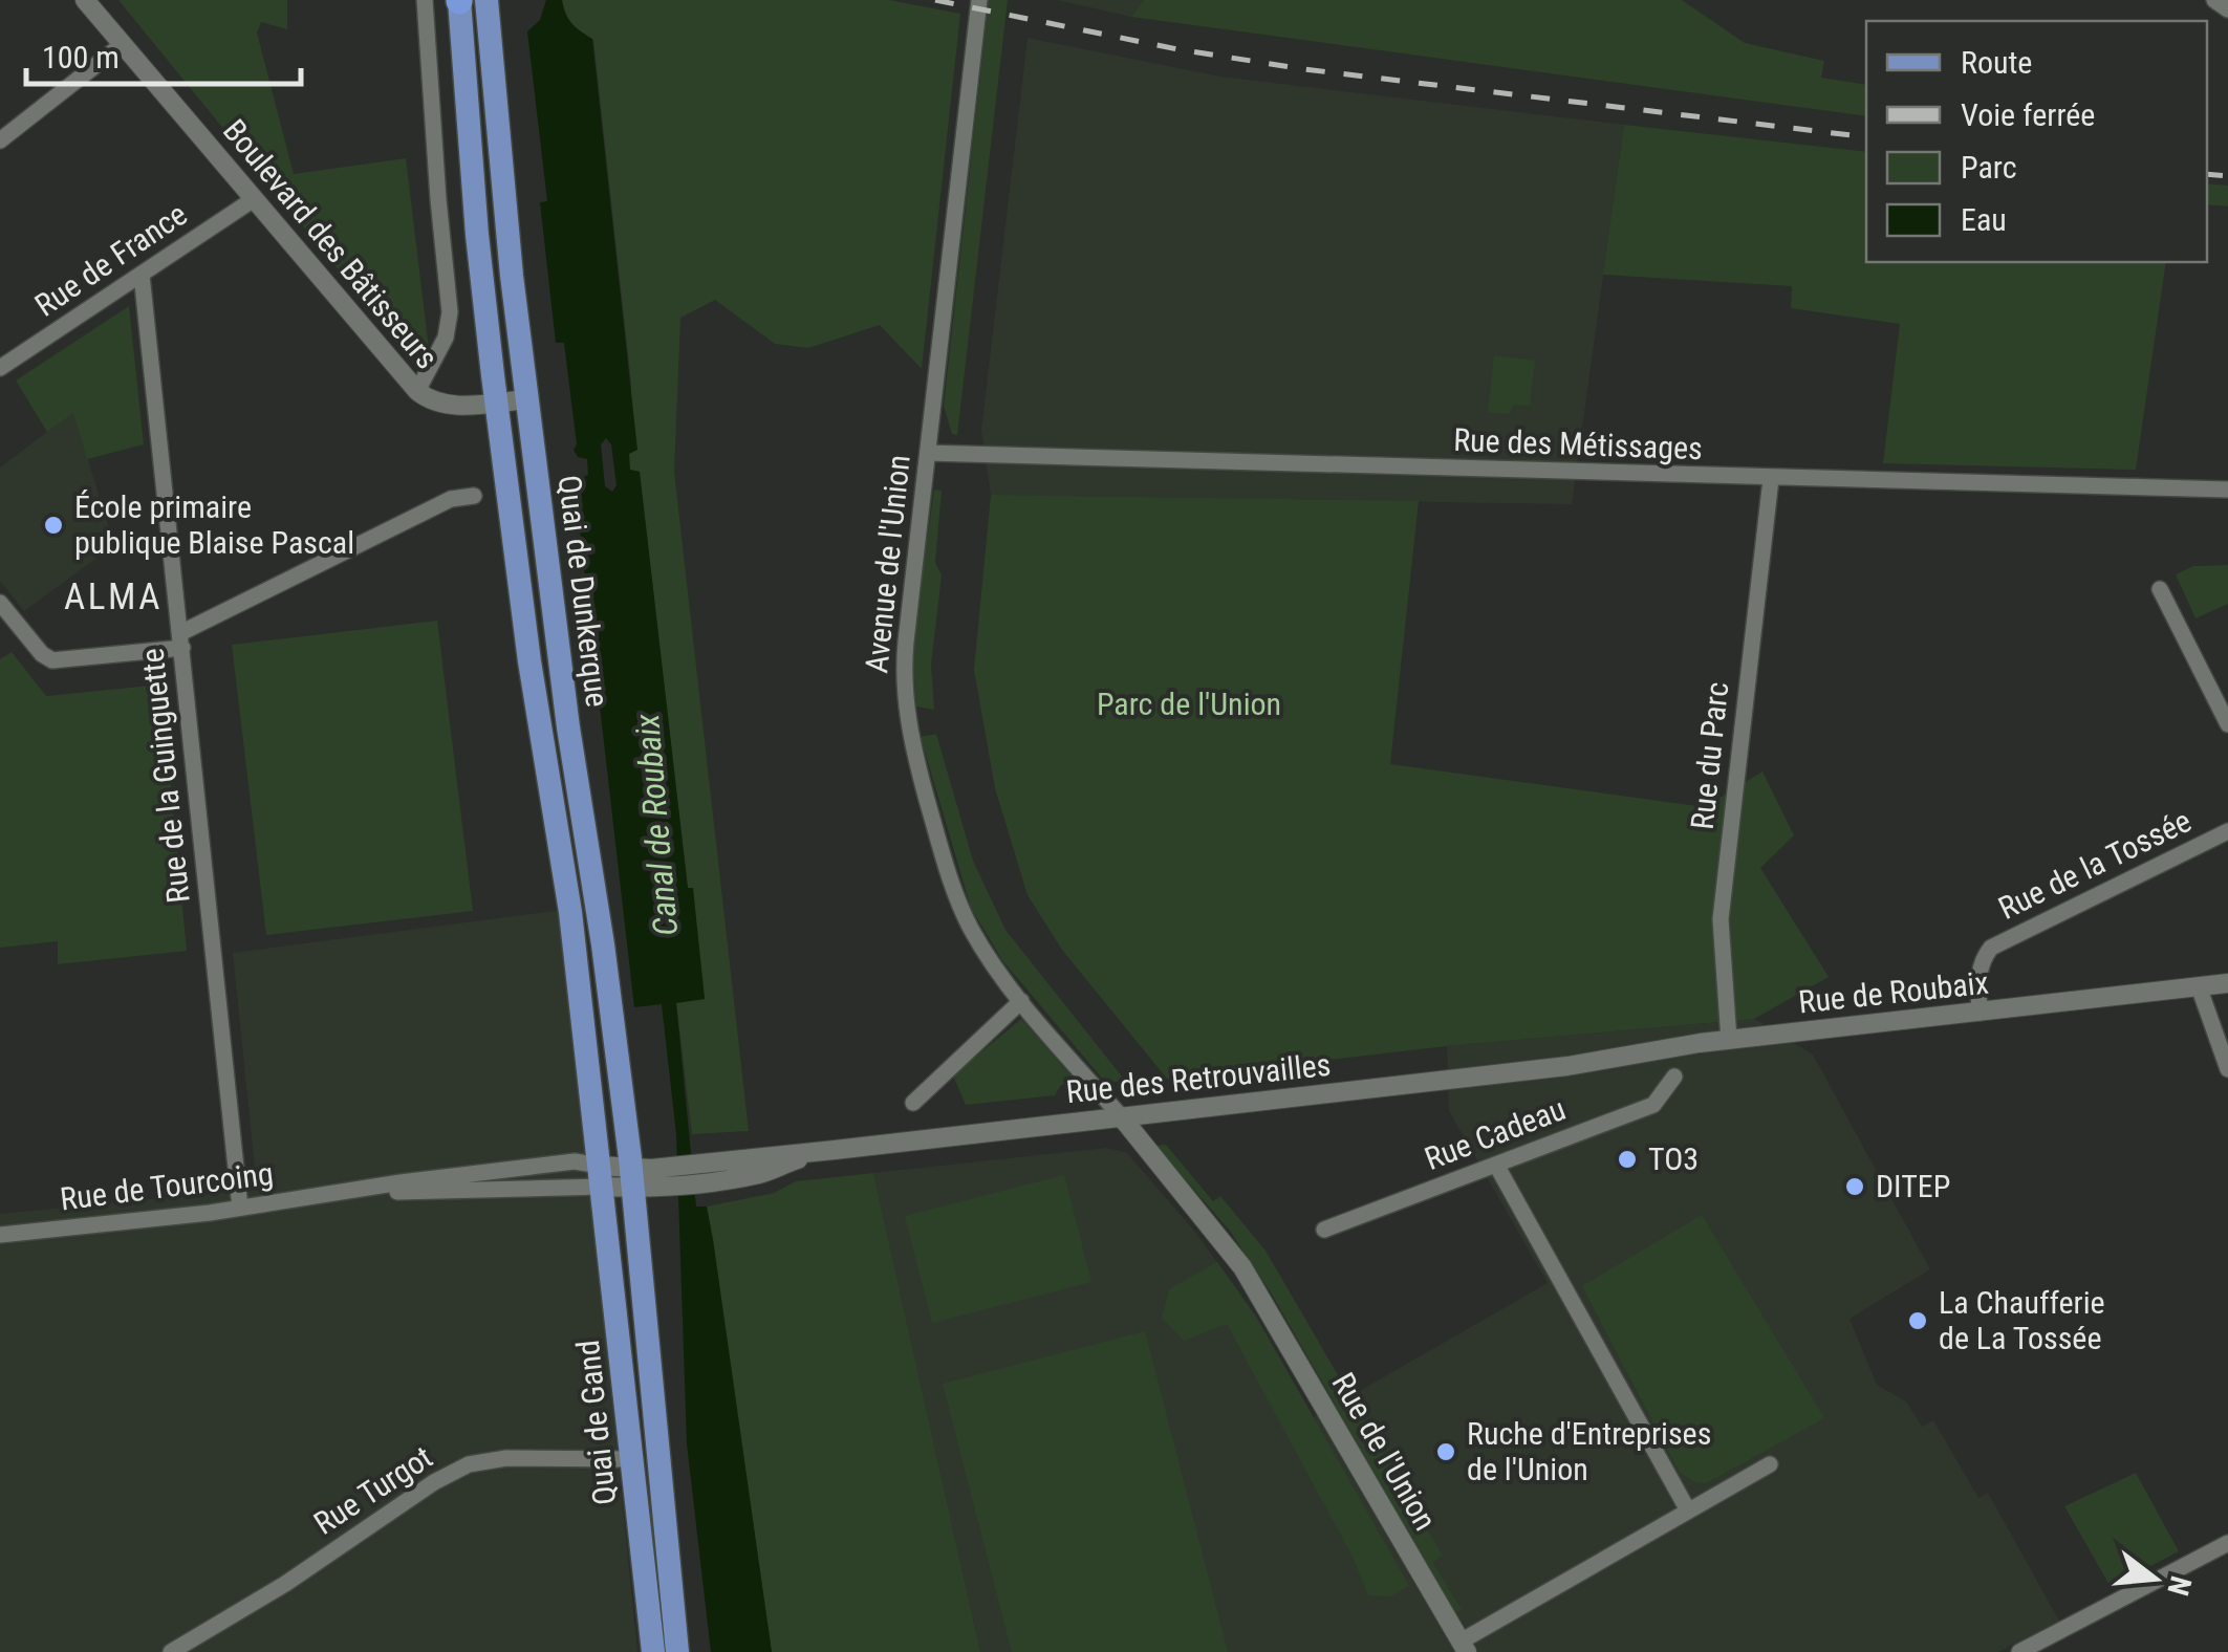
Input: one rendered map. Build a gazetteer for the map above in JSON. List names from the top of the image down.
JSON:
{
  "streets": {
    "main road": ["Quai de Dunkerque", "Quai de Gand"],
    "street": [
      "Boulevard des Bâtisseurs",
      "Rue de France",
      "Rue des Métissages",
      "Avenue de l'Union",
      "Rue du Parc",
      "Rue de la Guinguette",
      "Rue de la Tossée",
      "Rue de Roubaix",
      "Rue des Retrouvailles",
      "Rue Cadeau",
      "Rue de Tourcoing",
      "Rue de l'Union",
      "Rue Turgot"
    ]
  },
  "crossings": [
    ["Boulevard des Bâtisseurs", "Rue de France"],
    ["Boulevard des Bâtisseurs", "Quai de Dunkerque"],
    ["Rue de France", "Rue de la Guinguette"],
    ["Rue des Métissages", "Avenue de l'Union"],
    ["Rue des Métissages", "Rue du Parc"],
    ["Avenue de l'Union", "Rue des Retrouvailles"],
    ["Avenue de l'Union", "Rue de l'Union"],
    ["Quai de Dunkerque", "Rue des Retrouvailles"],
    ["Quai de Dunkerque", "Rue de Tourcoing"],
    ["Quai de Dunkerque", "Quai de Gand"],
    ["Rue du Parc", "Rue de Roubaix"],
    ["Rue de la Guinguette", "Rue de Tourcoing"],
    ["Rue de la Tossée", "Rue de Roubaix"],
    ["Rue de Roubaix", "Rue des Retrouvailles"],
    ["Rue des Retrouvailles", "Rue de Tourcoing"],
    ["Rue des Retrouvailles", "Quai de Gand"],
    ["Rue de Tourcoing", "Quai de Gand"],
    ["Quai de Gand", "Rue Turgot"]
  ],
  "districts": ["ALMA"],
  "water": ["Canal de Roubaix"],
  "parks": ["Parc de l'Union"],
  "places": [
    "École primaire publique Blaise Pascal",
    "TO3",
    "DITEP",
    "La Chaufferie de La Tossée",
    "Ruche d'Entreprises de l'Union"
  ],
  "legend": [
    "Route",
    "Voie ferrée",
    "Parc",
    "Eau"
  ],
  "scale_bar": "100 m",
  "north": "right"
}
